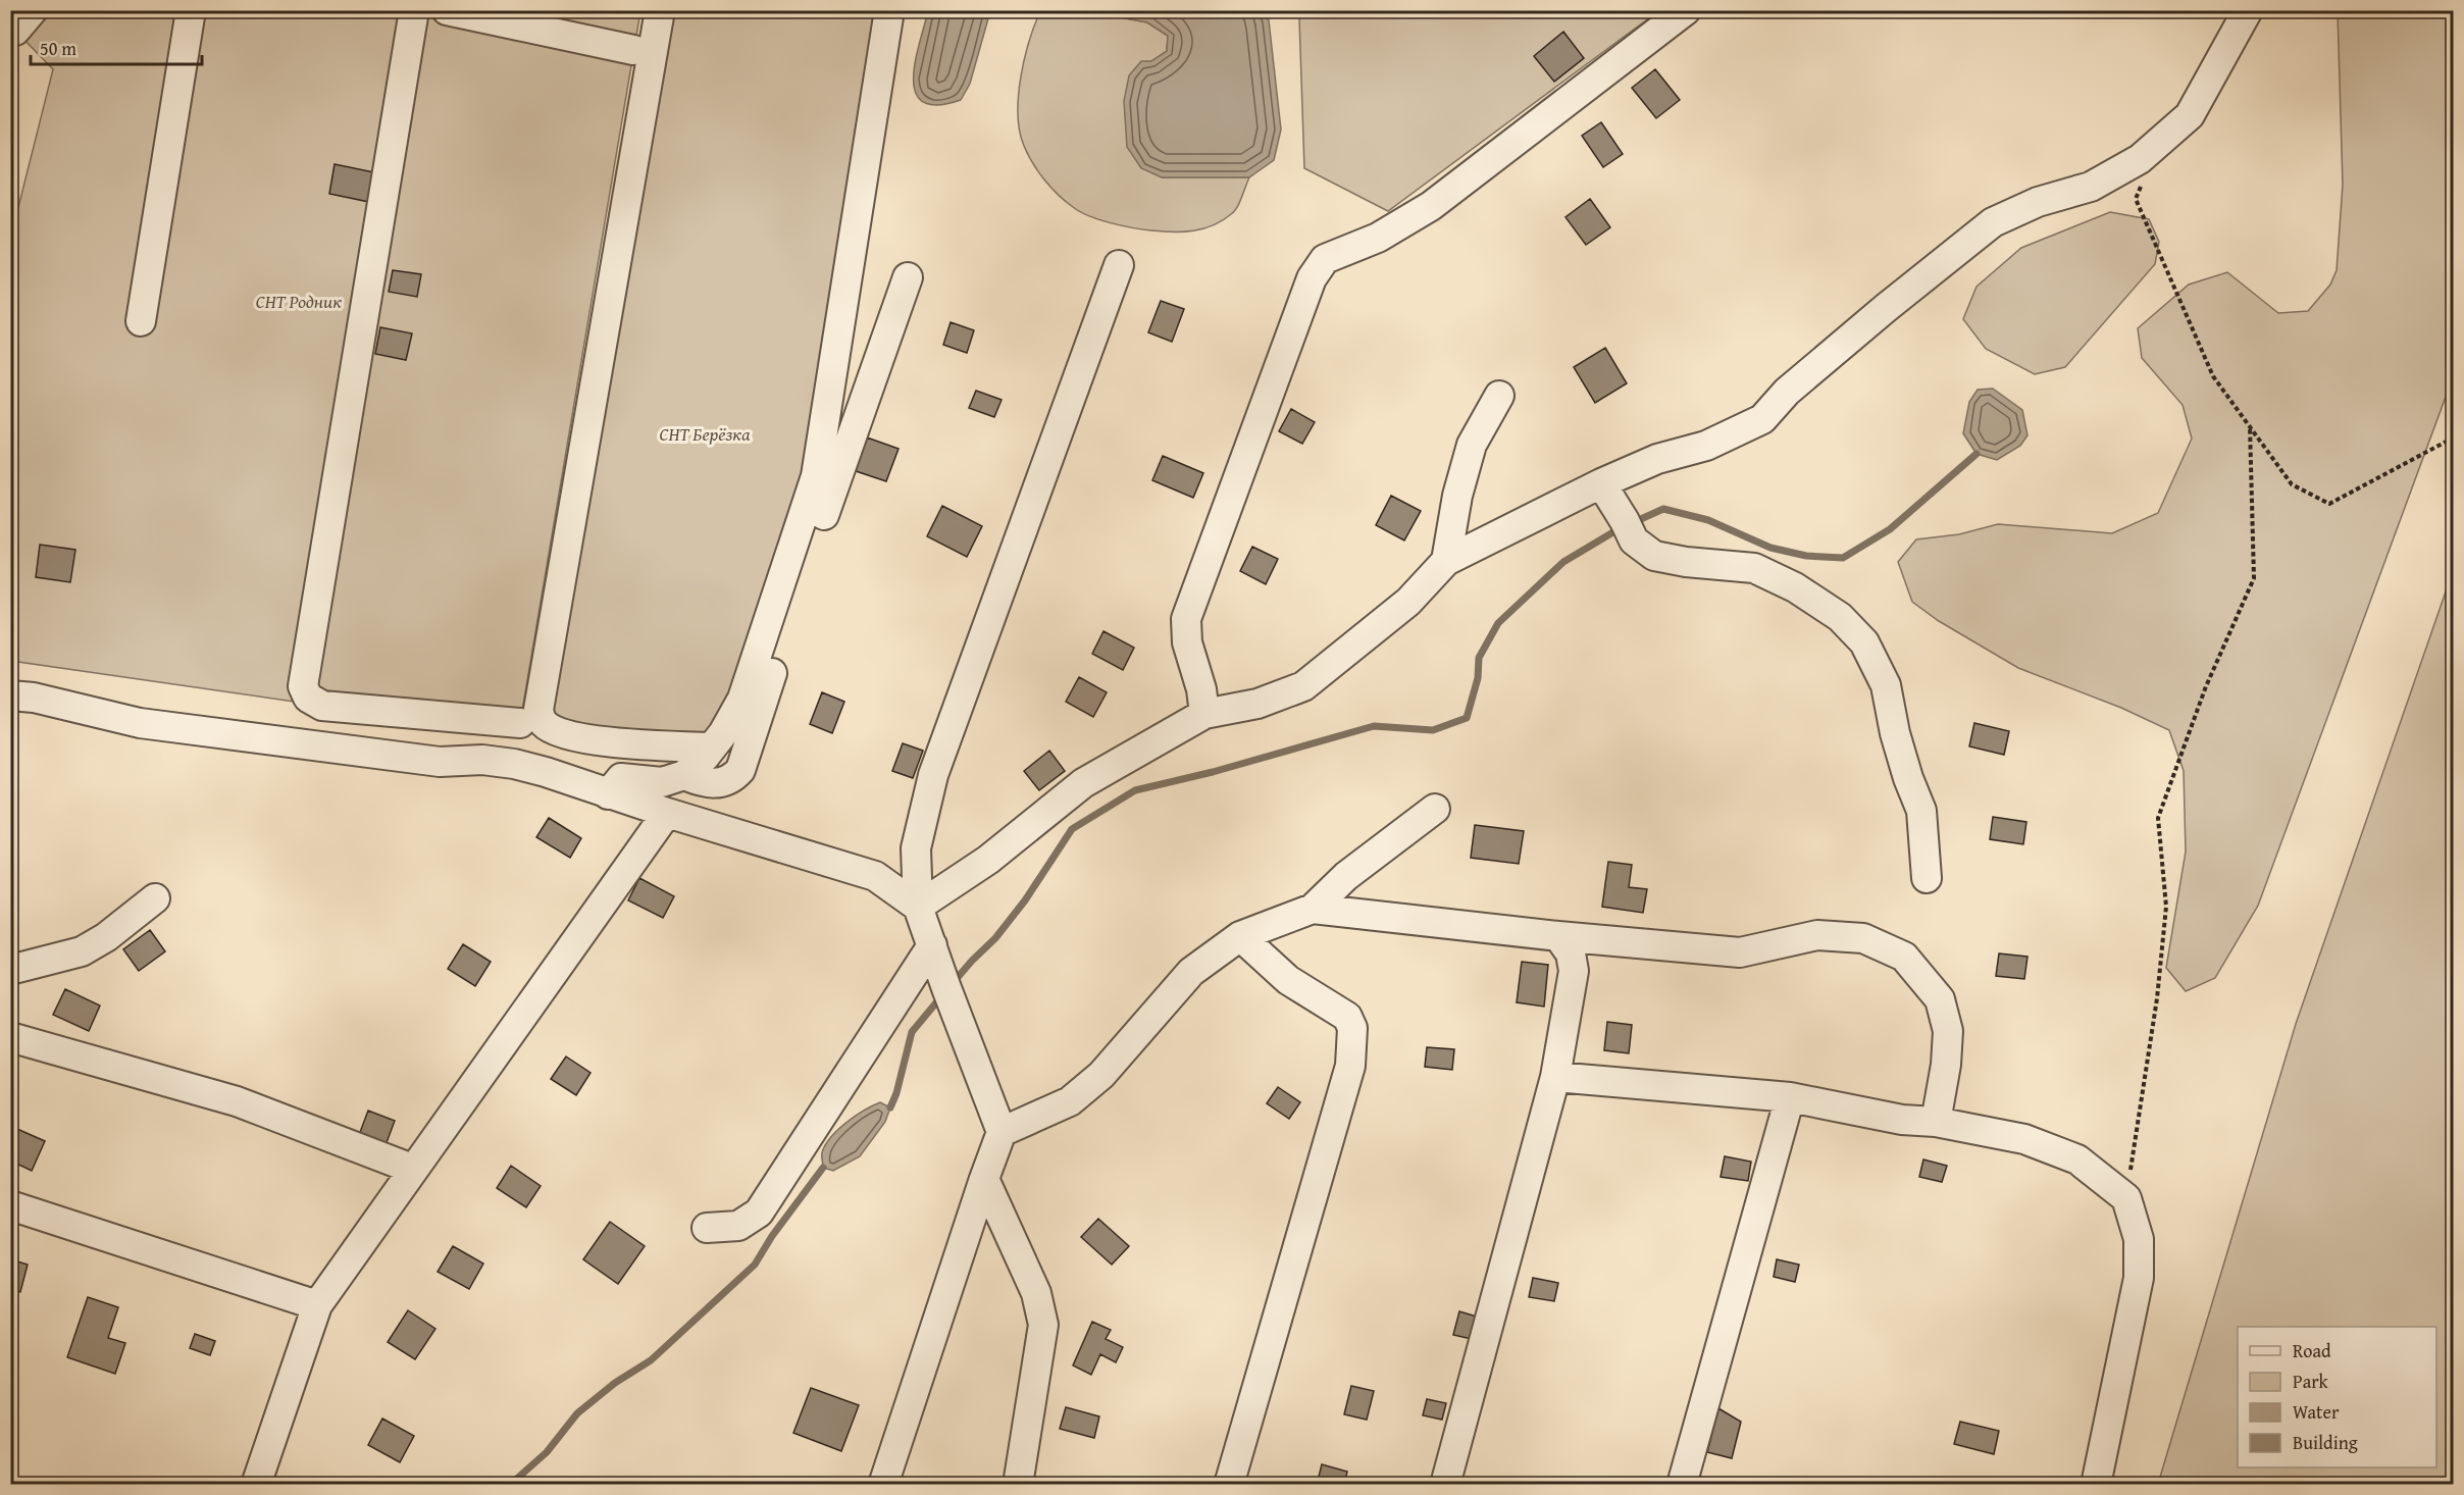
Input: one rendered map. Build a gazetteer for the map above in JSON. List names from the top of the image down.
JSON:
{
  "parks": ["СНТ Родник", "СНТ Берёзка"],
  "legend": [
    "Road",
    "Park",
    "Water",
    "Building"
  ],
  "scale_bar": "50 m"
}
